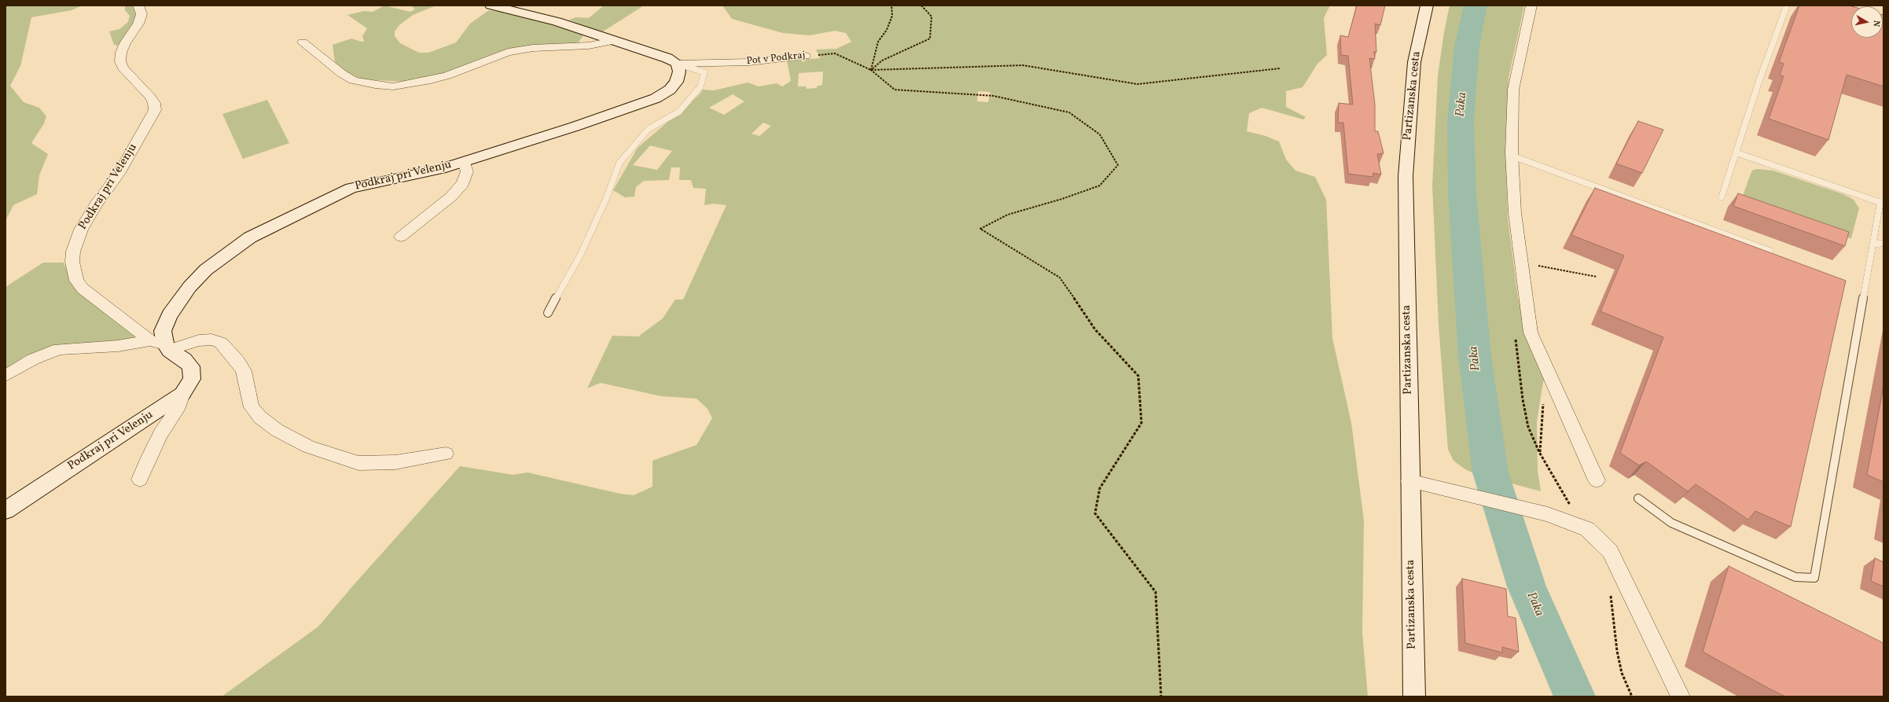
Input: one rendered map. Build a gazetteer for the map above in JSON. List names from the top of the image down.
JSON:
{
  "streets": {
    "street": ["Pot v Podkraj", "Partizanska cesta", "Podkraj pri Velenju"]
  },
  "crossings": [
    ["Pot v Podkraj", "Podkraj pri Velenju"]
  ],
  "water": ["Paka"],
  "north": "right"
}
